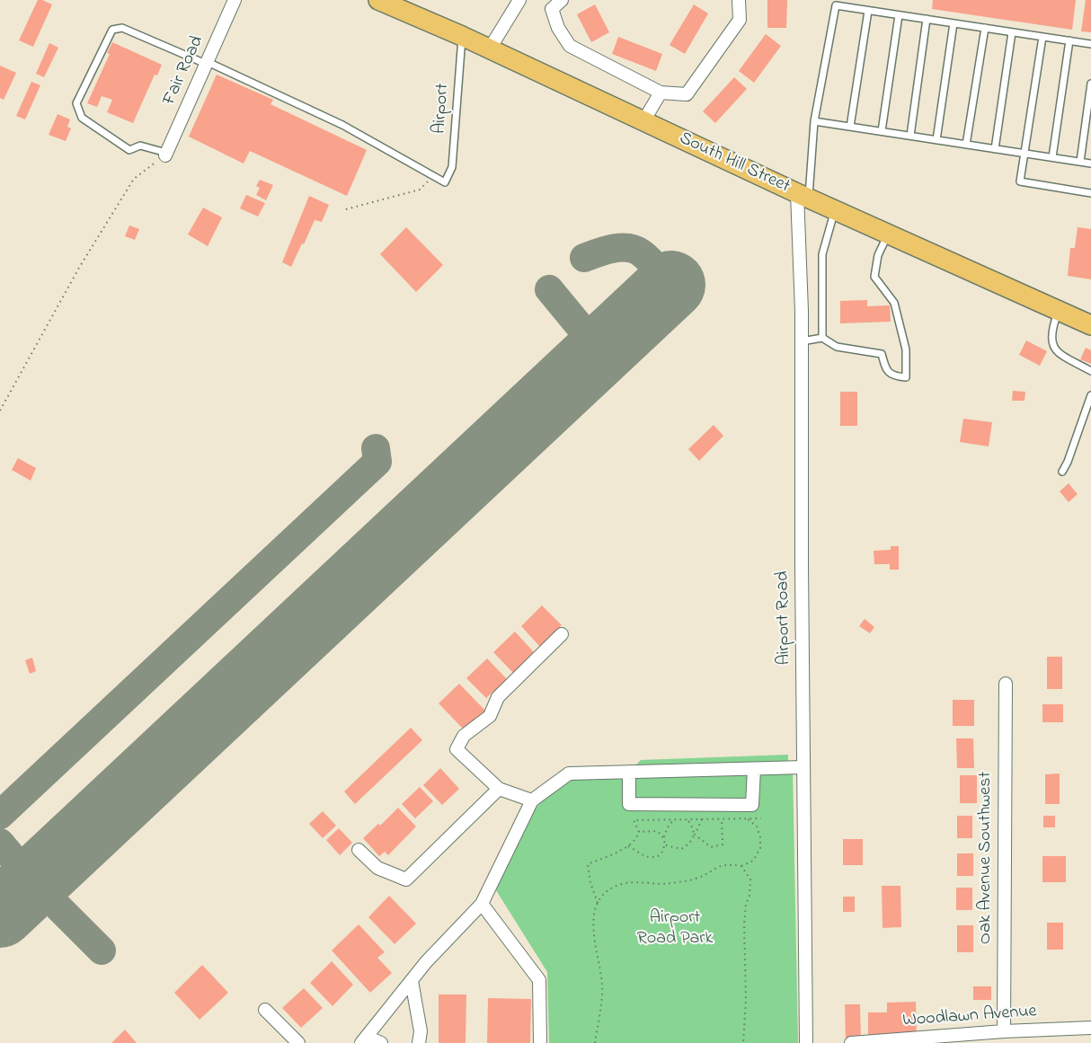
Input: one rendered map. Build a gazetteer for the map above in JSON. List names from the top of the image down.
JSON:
{
  "streets": {
    "main road": ["South Hill Street"],
    "street": [
      "Fair Road",
      "Airport Road",
      "Oak Avenue Southwest",
      "Woodlawn Avenue"
    ],
    "lane": ["Airport"]
  },
  "crossings": [
    ["Airport", "South Hill Street"],
    ["South Hill Street", "Airport Road"],
    ["Oak Avenue Southwest", "Woodlawn Avenue"]
  ],
  "parks": ["Airport Road Park"]
}
